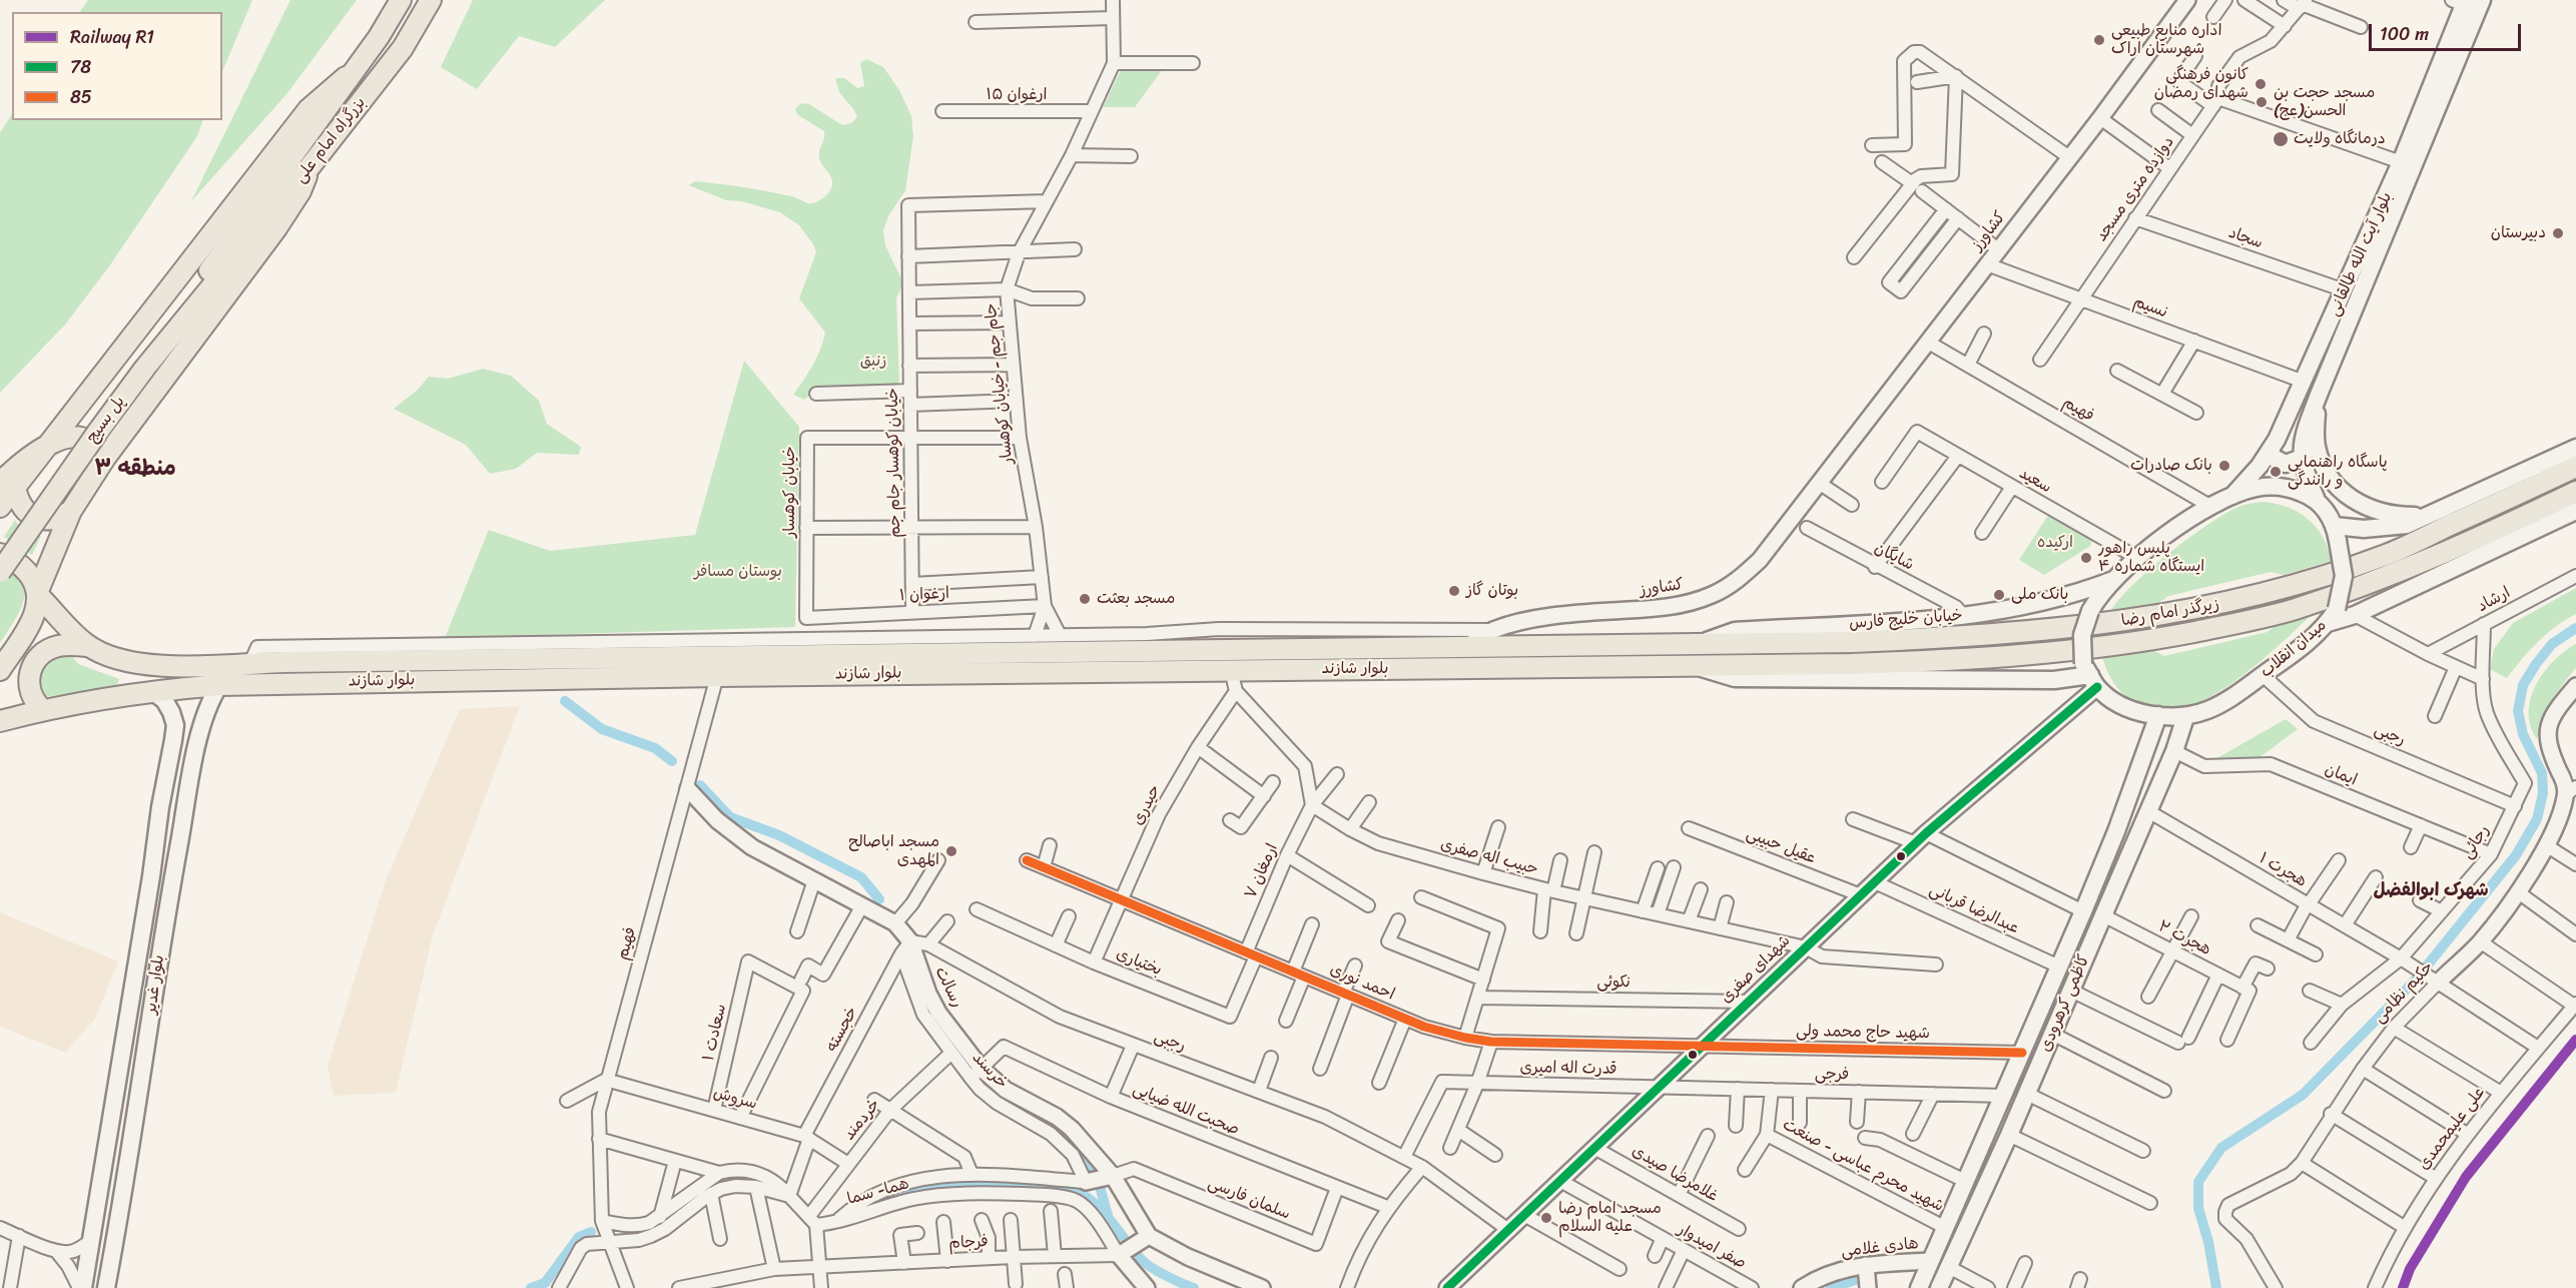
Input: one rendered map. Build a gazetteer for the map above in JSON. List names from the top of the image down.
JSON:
{
  "streets": {
    "main road": [
      "بزرگراه امام علی",
      "بلوار آیت الله طالقانی",
      "پل بسیج",
      "زیرگذر امام رضا",
      "خیابان خلیج فارس",
      "میدان انقلاب",
      "بلوار شازند",
      "بلوار غدیر",
      "کاظمی کرهرودی"
    ],
    "street": [
      "ارغوان ۱۵",
      "دوازده متری مسجد",
      "کشاورز",
      "سجاد",
      "نسیم",
      "جام جم - خیابان کوهسار",
      "فهیم",
      "خیابان کوهسار جام جم",
      "سعید",
      "خیابان کوهسار",
      "شایگان",
      "ارغوان ۱",
      "ارشاد",
      "رجبی",
      "ایمان",
      "حیدری",
      "رجائی",
      "عقیل حبیبی",
      "حبیب اله صفری",
      "هجرت ۱",
      "ارمغان ۷",
      "عبدالرضا قربانی",
      "هجرت ۲",
      "بختیاری",
      "شهدای صفری",
      "احمد نوری",
      "نکوئی",
      "رسالت",
      "حکیم نظامی",
      "خجسته",
      "سعادت ۱",
      "شهید حاج محمد ولی",
      "قدرت اله امیری",
      "خرسند",
      "فرجی",
      "سروش",
      "صحبت الله ضیایی",
      "خردمند",
      "علی علیمحمدی",
      "شهید محرم عباسی - صنعت",
      "غلامرضا صیدی",
      "هما- سما",
      "سلمان فارسی",
      "فرجام",
      "صفر امیدوار",
      "هادی غلامی"
    ]
  },
  "crossings": [
    ["ارغوان ۱۵", "جام جم - خیابان کوهسار"],
    ["بزرگراه امام علی", "پل بسیج"],
    ["دوازده متری مسجد", "سجاد"],
    ["دوازده متری مسجد", "نسیم"],
    ["کشاورز", "نسیم"],
    ["کشاورز", "فهیم"],
    ["کشاورز", "بلوار شازند"],
    ["سجاد", "بلوار آیت الله طالقانی"],
    ["بلوار آیت الله طالقانی", "نسیم"],
    ["بلوار آیت الله طالقانی", "میدان انقلاب"],
    ["جام جم - خیابان کوهسار", "خیابان کوهسار جام جم"],
    ["جام جم - خیابان کوهسار", "ارغوان ۱"],
    ["فهیم", "بلوار شازند"],
    ["فهیم", "رسالت"],
    ["فهیم", "سروش"],
    ["پل بسیج", "بلوار شازند"],
    ["خیابان کوهسار جام جم", "خیابان کوهسار"],
    ["خیابان کوهسار جام جم", "ارغوان ۱"],
    ["خیابان کوهسار", "ارغوان ۱"],
    ["شایگان", "خیابان خلیج فارس"],
    ["زیرگذر امام رضا", "بلوار شازند"],
    ["خیابان خلیج فارس", "بلوار شازند"],
    ["میدان انقلاب", "رجبی"],
    ["میدان انقلاب", "شهدای صفری"],
    ["میدان انقلاب", "کاظمی کرهرودی"],
    ["بلوار شازند", "بلوار غدیر"],
    ["رجبی", "رجائی"],
    ["رجبی", "شهدای صفری"],
    ["رجبی", "رسالت"],
    ["رجبی", "خجسته"],
    ["رجبی", "قدرت اله امیری"],
    ["رجبی", "خرسند"],
    ["ایمان", "رجائی"],
    ["ایمان", "کاظمی کرهرودی"],
    ["حیدری", "بختیاری"],
    ["حیدری", "احمد نوری"],
    ["رجائی", "هجرت ۱"],
    ["عقیل حبیبی", "شهدای صفری"],
    ["حبیب اله صفری", "ارمغان ۷"],
    ["حبیب اله صفری", "شهدای صفری"],
    ["هجرت ۱", "حکیم نظامی"],
    ["هجرت ۱", "کاظمی کرهرودی"],
    ["هجرت ۱", "علی علیمحمدی"],
    ["ارمغان ۷", "بختیاری"],
    ["ارمغان ۷", "احمد نوری"],
    ["عبدالرضا قربانی", "شهدای صفری"],
    ["عبدالرضا قربانی", "کاظمی کرهرودی"],
    ["هجرت ۲", "کاظمی کرهرودی"],
    ["بختیاری", "احمد نوری"],
    ["شهدای صفری", "احمد نوری"],
    ["شهدای صفری", "نکوئی"],
    ["شهدای صفری", "شهید حاج محمد ولی"],
    ["شهدای صفری", "قدرت اله امیری"],
    ["شهدای صفری", "فرجی"],
    ["شهدای صفری", "غلامرضا صیدی"],
    ["شهدای صفری", "صفر امیدوار"],
    ["احمد نوری", "شهید حاج محمد ولی"],
    ["رسالت", "خجسته"],
    ["رسالت", "خرسند"],
    ["رسالت", "صحبت الله ضیایی"],
    ["رسالت", "سلمان فارسی"],
    ["کاظمی کرهرودی", "شهید حاج محمد ولی"],
    ["کاظمی کرهرودی", "فرجی"],
    ["کاظمی کرهرودی", "شهید محرم عباسی - صنعت"],
    ["کاظمی کرهرودی", "هادی غلامی"],
    ["خجسته", "خرسند"],
    ["خجسته", "سروش"],
    ["سعادت ۱", "سروش"],
    ["قدرت اله امیری", "فرجی"],
    ["خرسند", "صحبت الله ضیایی"],
    ["خرسند", "خردمند"],
    ["خرسند", "هما- سما"],
    ["سروش", "خردمند"],
    ["صحبت الله ضیایی", "سلمان فارسی"],
    ["هما- سما", "فرجام"]
  ],
  "districts": ["منطقه ۳", "شهرک ابوالفضل"],
  "parks": ["زنبق", "ارکیده", "بوستان مسافر"],
  "places": [
    "اداره منابع طبیعی شهرستان اراک",
    "کانون فرهنگی شهدای رمضان",
    "مسجد حجت بن الحسن(عج)",
    "درمانگاه ولایت",
    "دبیرستان",
    "بانک صادرات",
    "پاسگاه راهنمایی و رانندگی",
    "پلیس راهور ایستگاه شماره ۴",
    "بوتان گاز",
    "بانک ملی",
    "مسجد بعثت",
    "مسجد اباصالح المهدی",
    "مسجد امام رضا علیه السلام"
  ],
  "lines": ["transit line 78", "transit line 85", "rail line R1"],
  "legend": ["Railway R1", "78", "85"],
  "scale_bar": "100 m"
}
